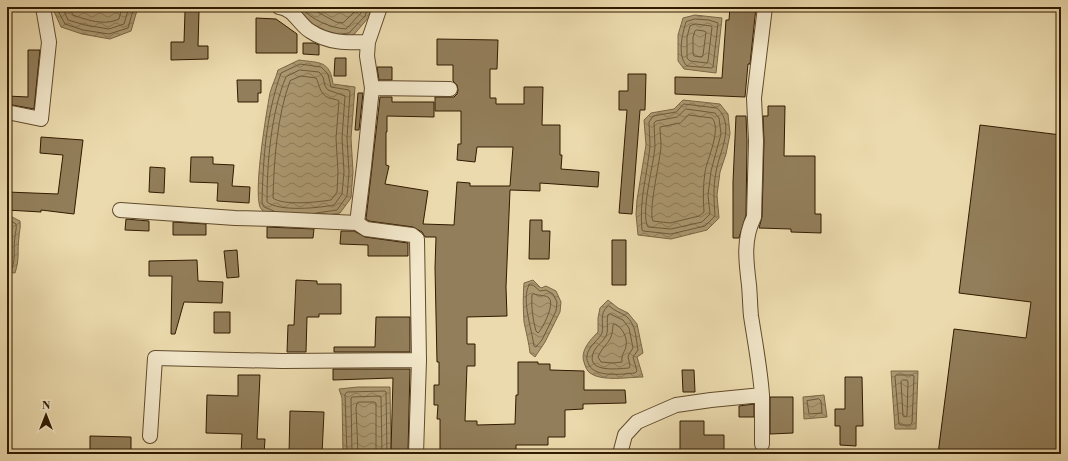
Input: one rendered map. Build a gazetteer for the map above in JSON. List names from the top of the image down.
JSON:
{
  "north": "top"
}
